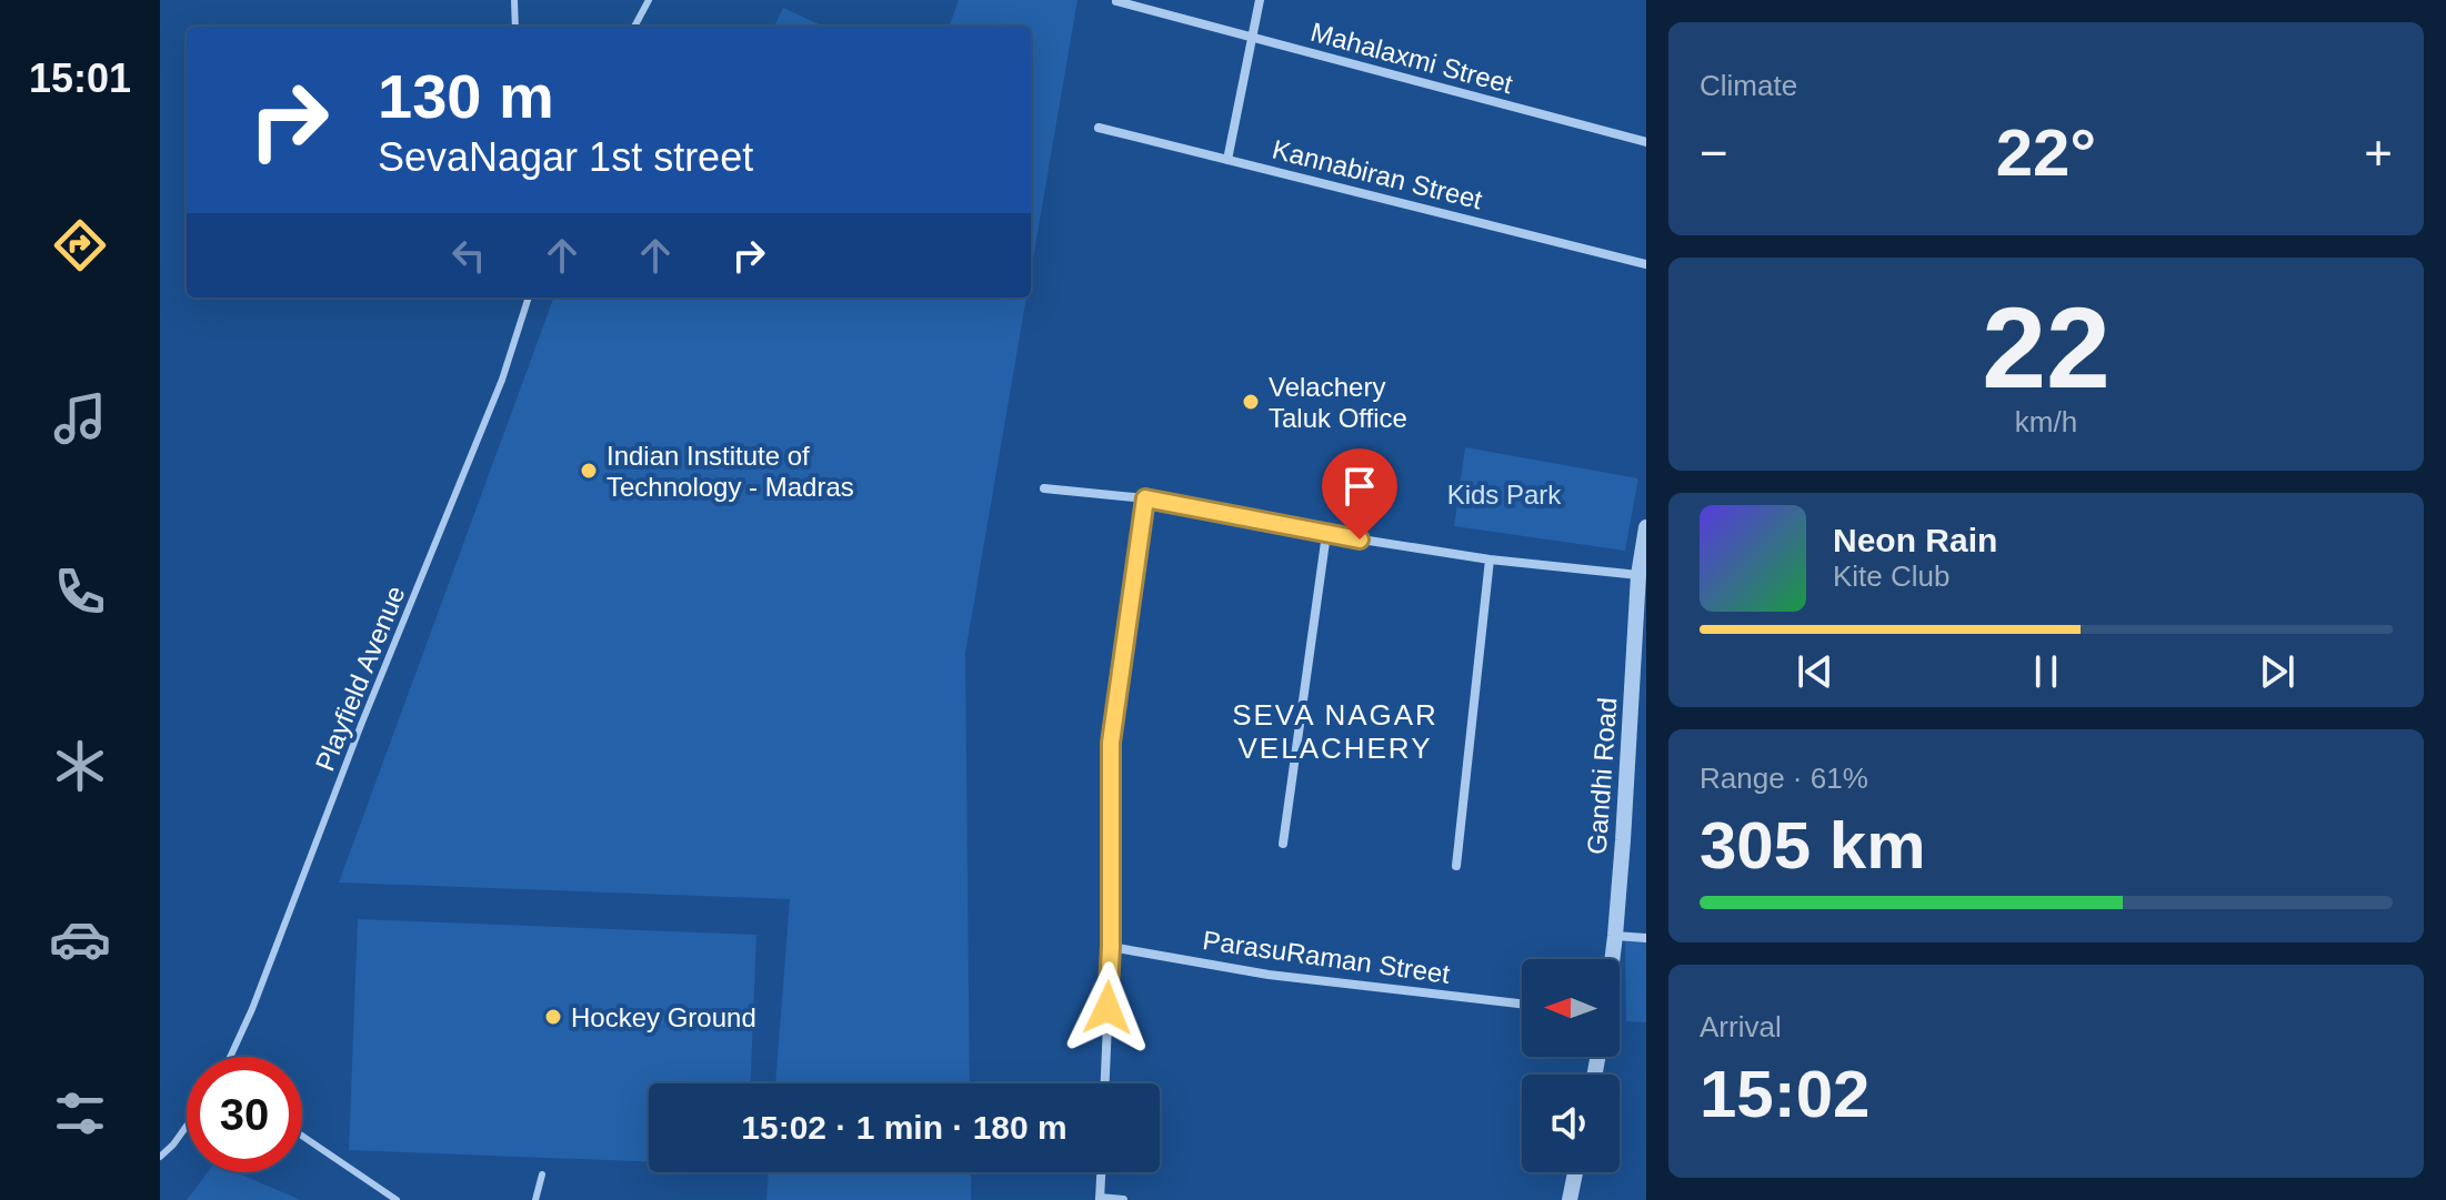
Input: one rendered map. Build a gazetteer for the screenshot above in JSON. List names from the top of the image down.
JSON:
{
  "streets": {
    "street": [
      "Mahalaxmi Street",
      "Kannabiran Street",
      "Gandhi Road",
      "ParasuRaman Street"
    ],
    "lane": ["Playfield Avenue"]
  },
  "districts": ["SEVA NAGAR VELACHERY"],
  "parks": ["Kids Park"],
  "places": ["Velachery Taluk Office", "Indian Institute of Technology - Madras", "Hockey Ground"],
  "north": "left",
  "page": {
    "tabs": "15:01",
    "tile": [
      "Climate",
      ["22", "km/h"],
      ["Range · 61%", "305 km"],
      ["Arrival", "15:02"]
    ],
    "turn": ["130 m", "SevaNagar 1st street"],
    "heat": ["−", "22°", "+"],
    "song": ["Neon Rain", "Kite Club"],
    "limit": "30",
    "trip": "15:02 · 1 min · 180 m"
  }
}
